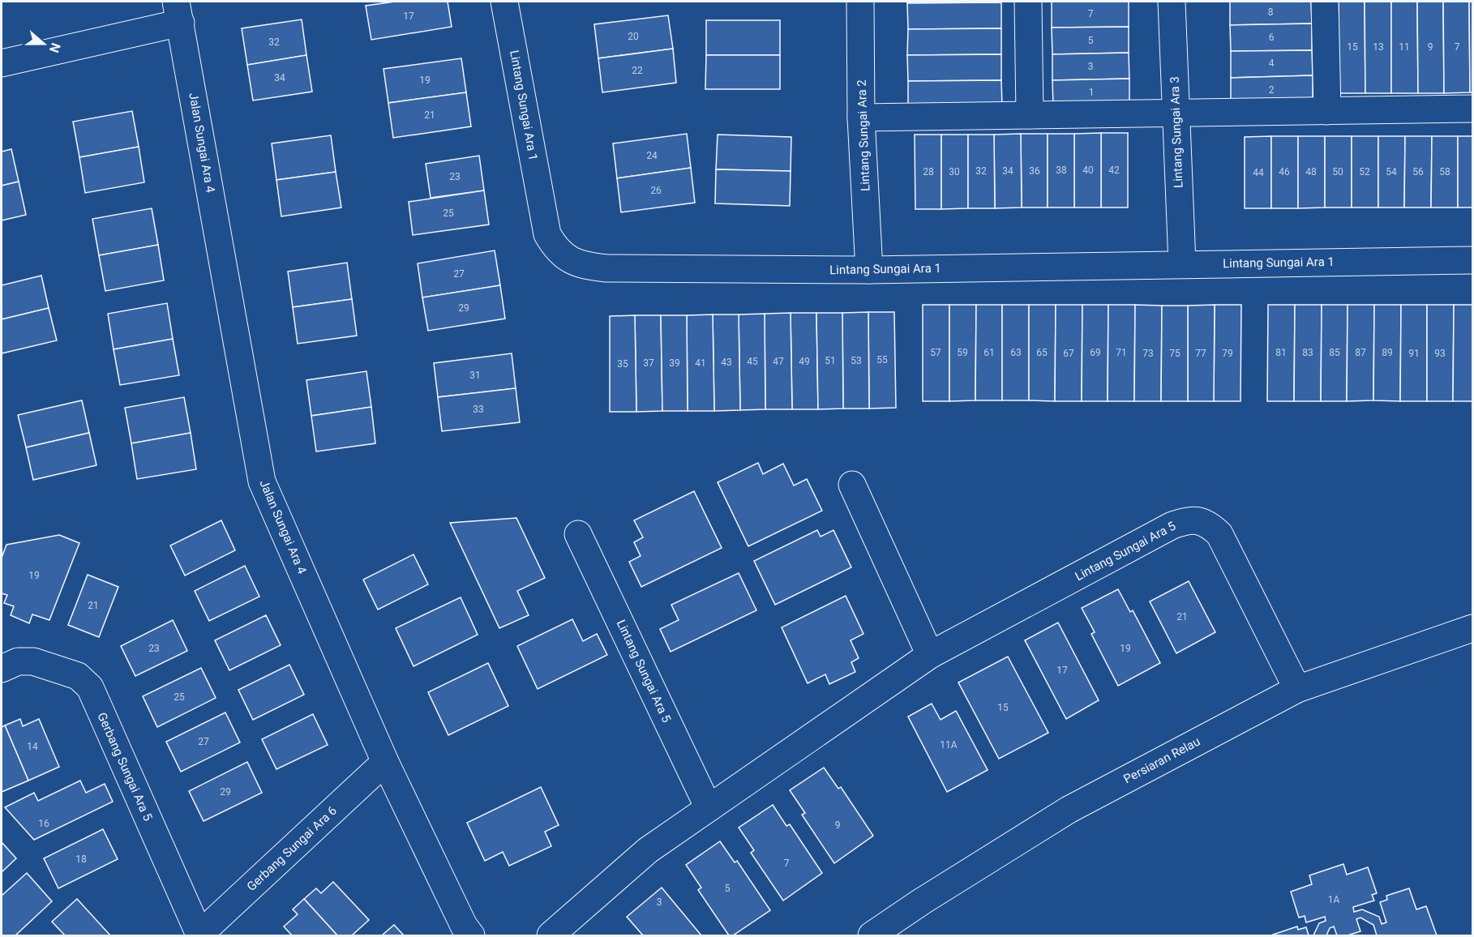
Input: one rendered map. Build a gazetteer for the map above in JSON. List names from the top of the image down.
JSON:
{
  "streets": {
    "street": [
      "Lintang Sungai Ara 1",
      "Lintang Sungai Ara 3",
      "Lintang Sungai Ara 2",
      "Jalan Sungai Ara 4",
      "Lintang Sungai Ara 5",
      "Persiaran Relau",
      "Gerbang Sungai Ara 5",
      "Gerbang Sungai Ara 6"
    ]
  },
  "crossings": [
    ["Lintang Sungai Ara 1", "Lintang Sungai Ara 3"],
    ["Lintang Sungai Ara 1", "Lintang Sungai Ara 2"],
    ["Jalan Sungai Ara 4", "Gerbang Sungai Ara 6"],
    ["Lintang Sungai Ara 5", "Persiaran Relau"],
    ["Gerbang Sungai Ara 5", "Gerbang Sungai Ara 6"]
  ],
  "house_numbers": [
    "8",
    "7",
    "17",
    "20",
    "6",
    "5",
    "32",
    "15",
    "13",
    "11",
    "9",
    "7",
    "4",
    "3",
    "22",
    "34",
    "19",
    "2",
    "1",
    "21",
    "24",
    "38",
    "40",
    "42",
    "32",
    "34",
    "36",
    "28",
    "30",
    "46",
    "48",
    "50",
    "52",
    "54",
    "56",
    "58",
    "44",
    "23",
    "26",
    "25",
    "27",
    "29",
    "57",
    "59",
    "61",
    "63",
    "65",
    "69",
    "71",
    "81",
    "83",
    "85",
    "87",
    "89",
    "67",
    "73",
    "75",
    "77",
    "79",
    "91",
    "93",
    "55",
    "51",
    "53",
    "45",
    "47",
    "49",
    "43",
    "37",
    "39",
    "41",
    "35",
    "31",
    "33",
    "19",
    "21",
    "21",
    "23",
    "19",
    "17",
    "25",
    "15",
    "27",
    "11A",
    "14",
    "29",
    "16",
    "9",
    "18",
    "7",
    "5",
    "1A",
    "3"
  ],
  "north": "right"
}
